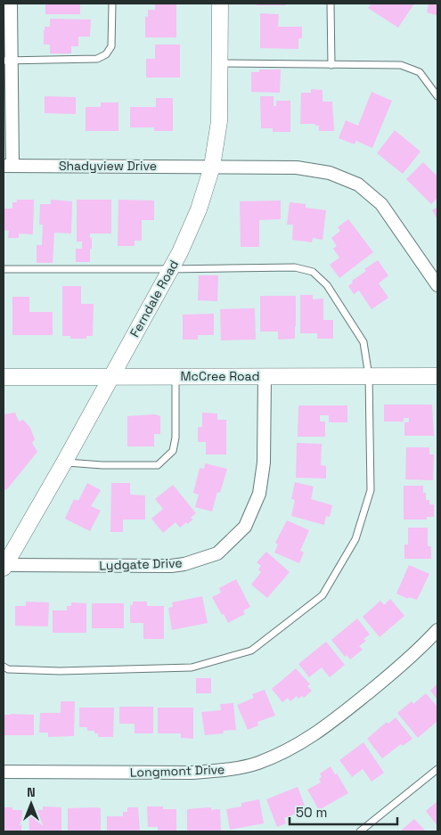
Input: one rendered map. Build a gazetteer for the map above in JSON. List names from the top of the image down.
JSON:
{
  "streets": {
    "street": [
      "Shadyview Drive",
      "Ferndale Road",
      "McCree Road",
      "Lydgate Drive",
      "Longmont Drive"
    ]
  },
  "crossings": [
    ["Shadyview Drive", "Ferndale Road"],
    ["Ferndale Road", "McCree Road"],
    ["Ferndale Road", "Lydgate Drive"],
    ["McCree Road", "Lydgate Drive"]
  ],
  "scale_bar": "50 m",
  "north": "top"
}
